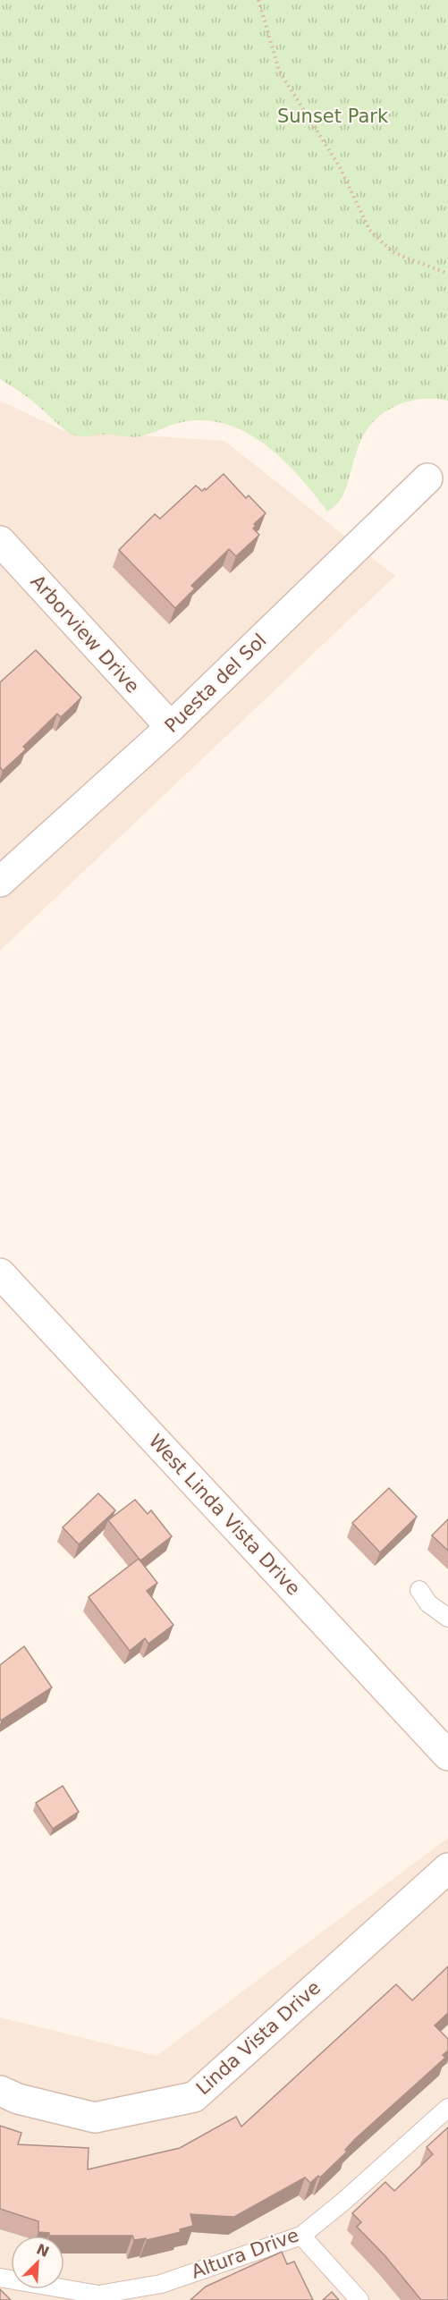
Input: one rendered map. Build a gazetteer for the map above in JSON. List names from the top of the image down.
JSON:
{
  "streets": {
    "street": [
      "Arborview Drive",
      "Puesta del Sol",
      "West Linda Vista Drive",
      "Linda Vista Drive"
    ],
    "lane": ["Altura Drive"]
  },
  "crossings": [
    ["Arborview Drive", "Puesta del Sol"]
  ],
  "parks": ["Sunset Park"],
  "north": "top right"
}
